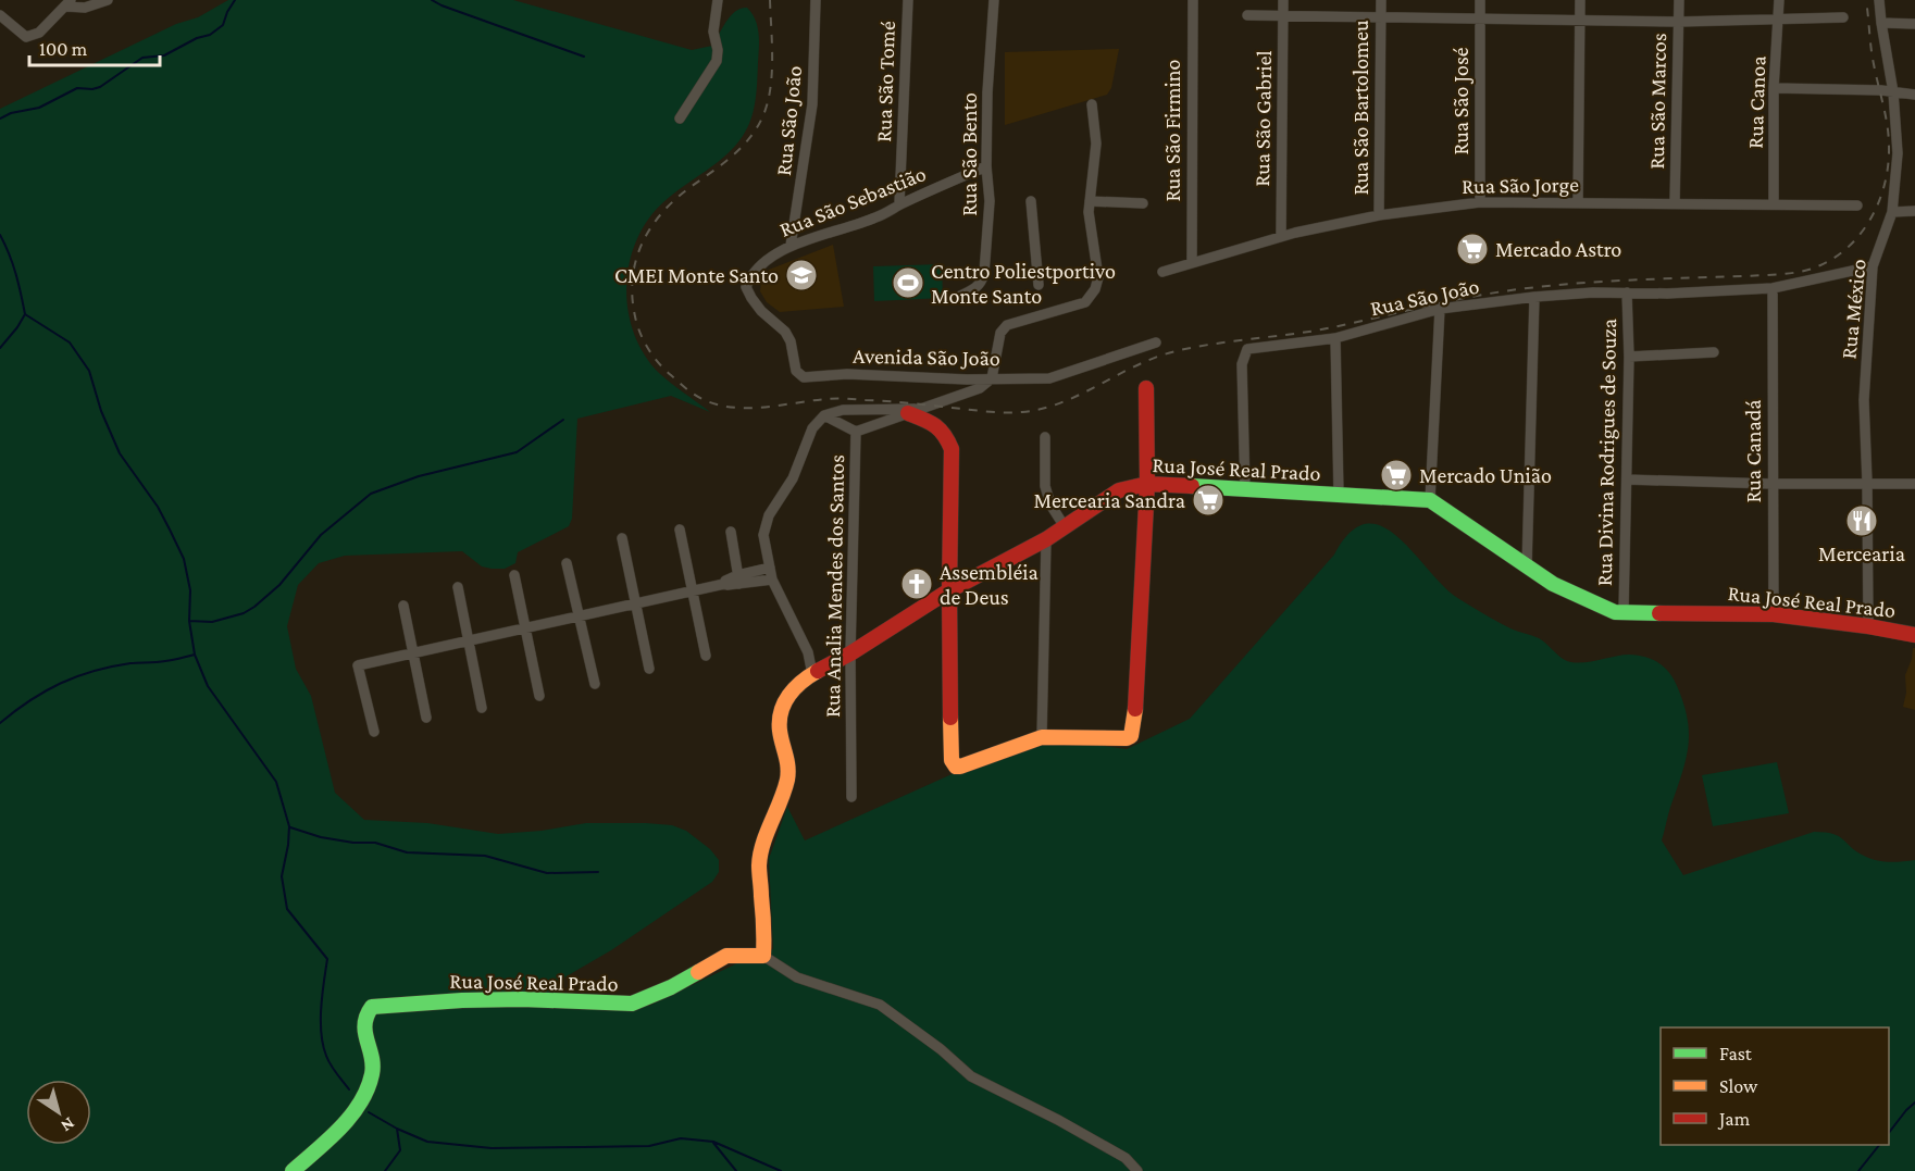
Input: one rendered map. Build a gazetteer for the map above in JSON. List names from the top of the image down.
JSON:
{
  "streets": {
    "street": [
      "Rua São Tomé",
      "Rua São José",
      "Rua São Marcos",
      "Rua Canoa",
      "Rua São Bartolomeu",
      "Rua São Gabriel",
      "Rua São João",
      "Rua São Firmino",
      "Rua São Bento",
      "Rua São Jorge",
      "Rua São Sebastião",
      "Rua México",
      "Avenida São João",
      "Rua Canadá",
      "Rua Divina Rodrigues de Souza",
      "Rua José Real Prado",
      "Rua Analia Mendes dos Santos"
    ]
  },
  "crossings": [
    ["Rua São Tomé", "Rua São Sebastião"],
    ["Rua São José", "Rua São Jorge"],
    ["Rua São Marcos", "Rua São Jorge"],
    ["Rua Canoa", "Rua São Jorge"],
    ["Rua São Bartolomeu", "Rua São Jorge"],
    ["Rua São Gabriel", "Rua São Jorge"],
    ["Rua São João", "Rua São Sebastião"],
    ["Rua São João", "Rua México"],
    ["Rua São João", "Rua Canadá"],
    ["Rua São João", "Rua Divina Rodrigues de Souza"],
    ["Rua São João", "Rua José Real Prado"],
    ["Rua São Firmino", "Rua São Jorge"],
    ["Rua São Bento", "Rua São Sebastião"],
    ["Rua São Sebastião", "Avenida São João"],
    ["Rua México", "Rua José Real Prado"],
    ["Rua Canadá", "Rua José Real Prado"],
    ["Rua Divina Rodrigues de Souza", "Rua José Real Prado"],
    ["Rua José Real Prado", "Rua Analia Mendes dos Santos"]
  ],
  "places": {
    "supermarket": ["Mercado Astro", "Mercado União", "Mercearia Sandra"],
    "school or university": ["CMEI Monte Santo"],
    "sports": ["Centro Poliestportivo Monte Santo"],
    "restaurant": ["Mercearia"],
    "church": ["Assembléia de Deus"]
  },
  "legend": ["Fast", "Slow", "Jam"],
  "scale_bar": "100 m",
  "north": "bottom right"
}
